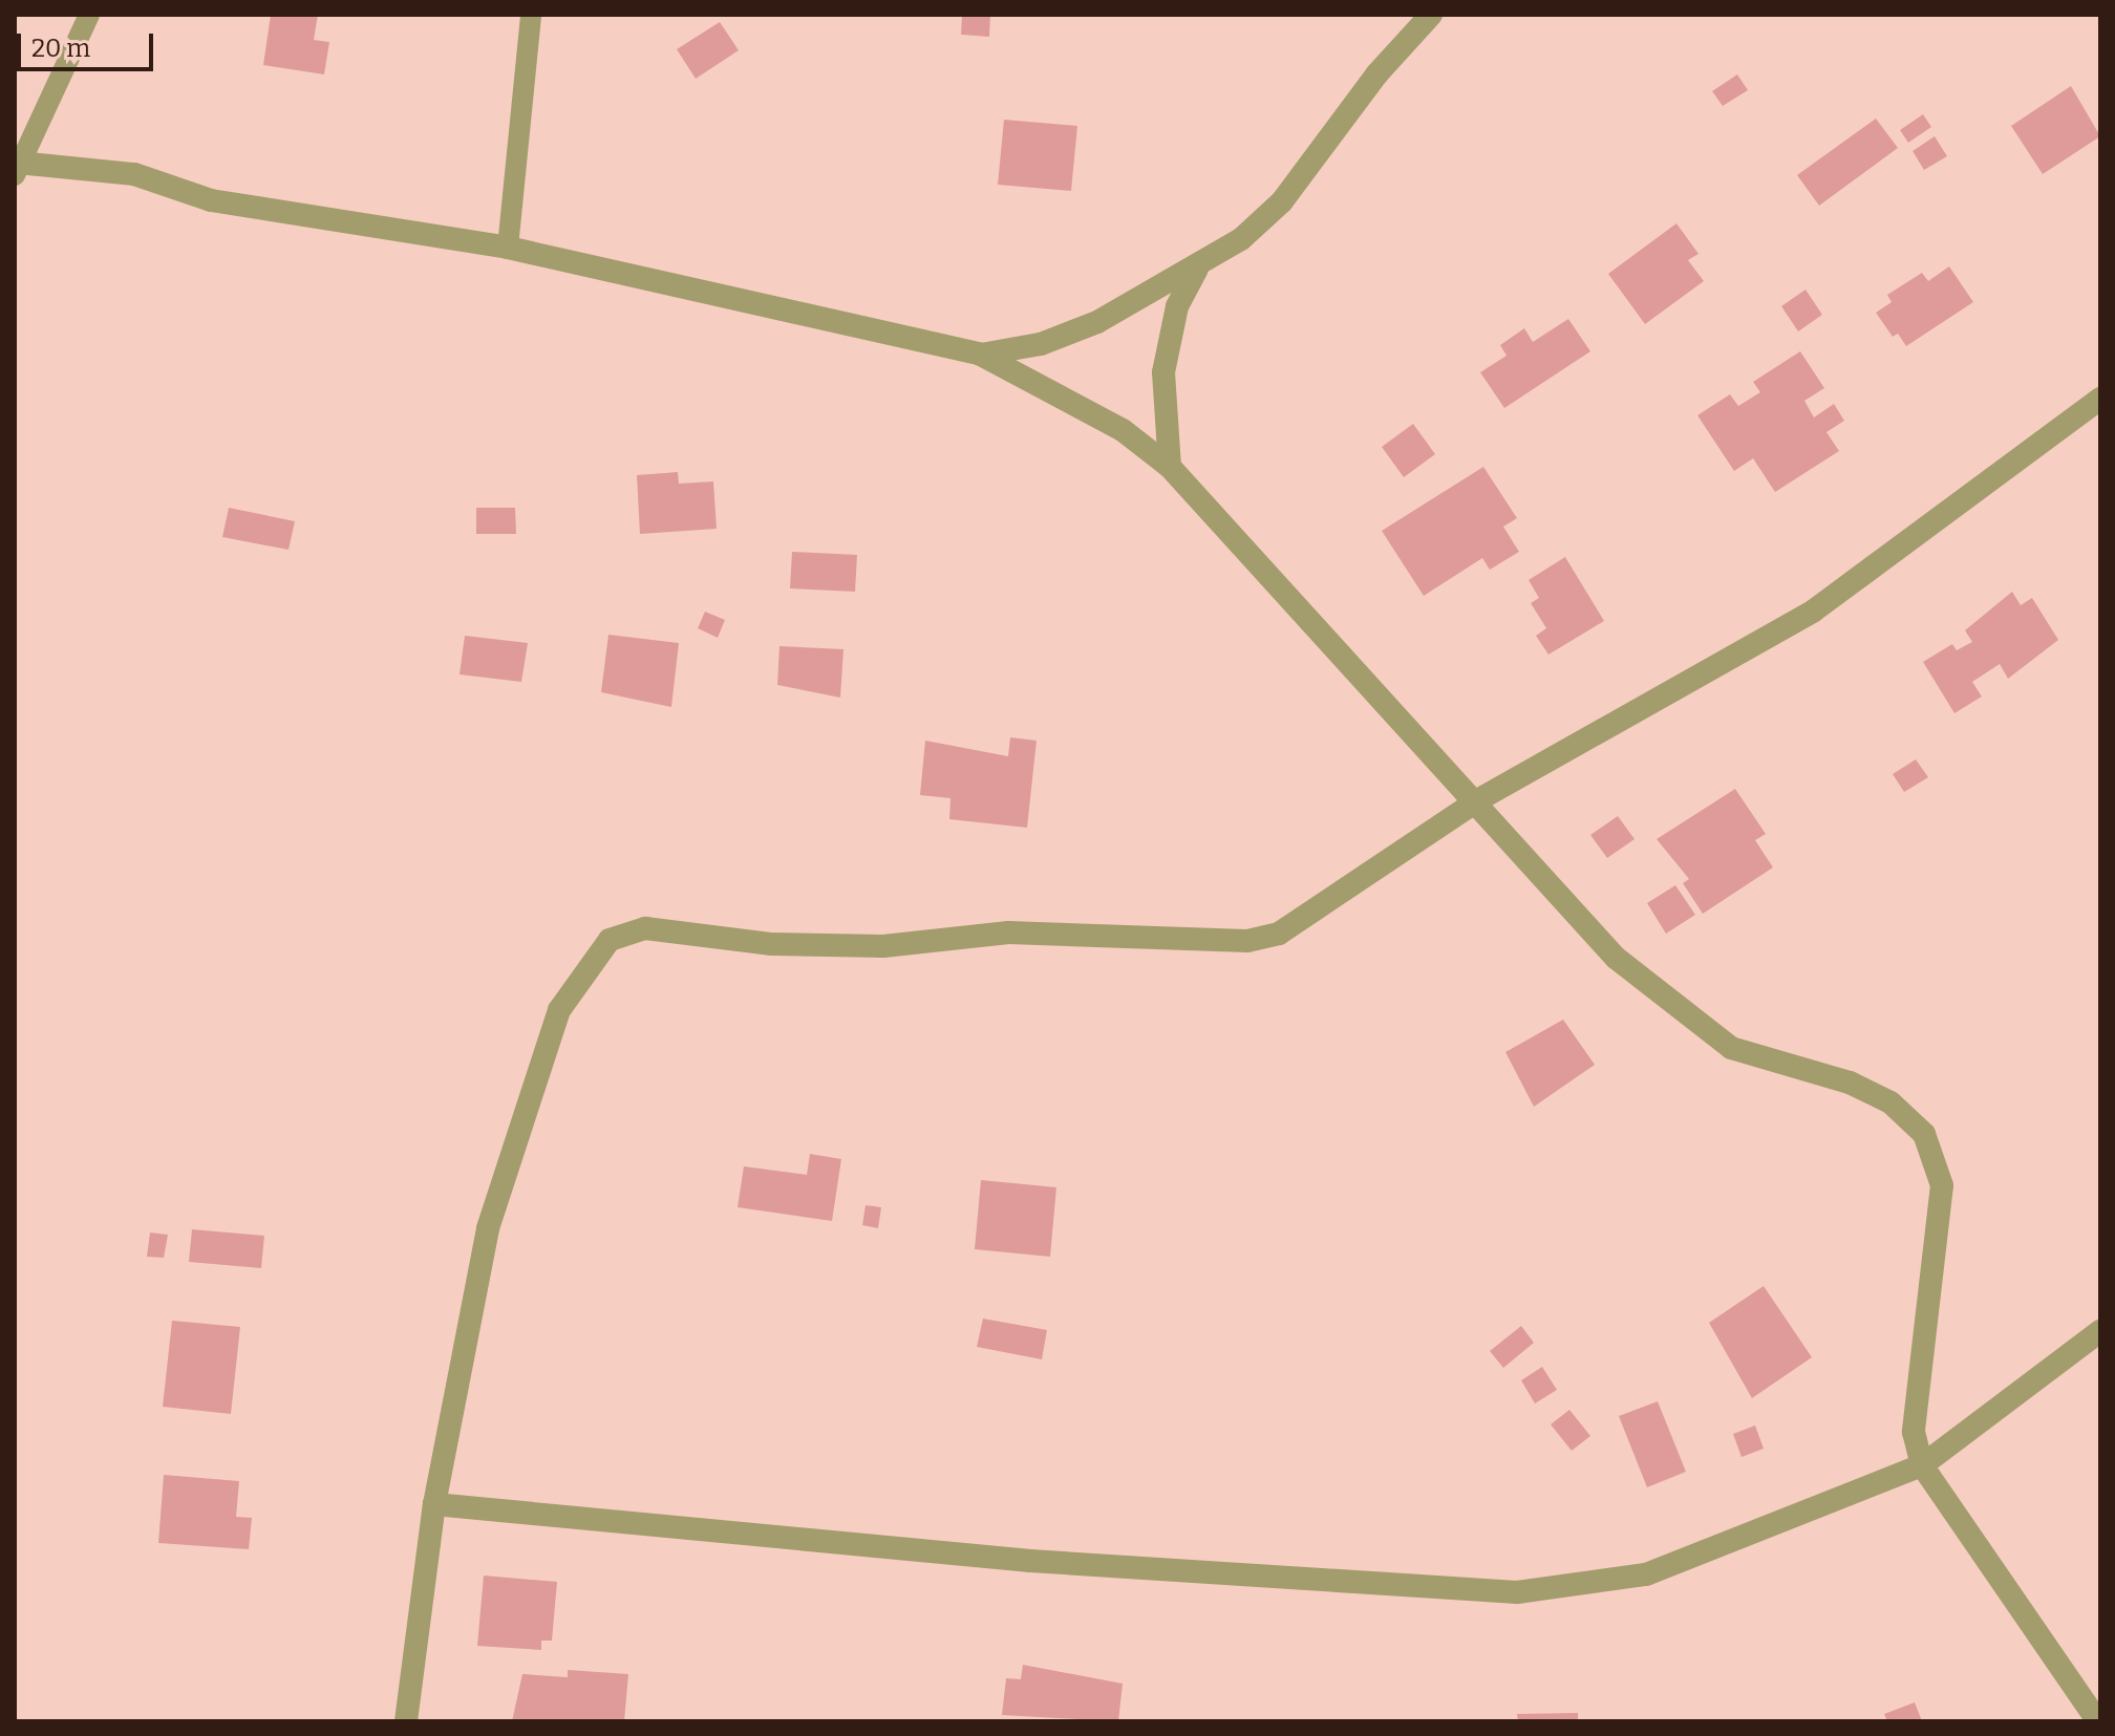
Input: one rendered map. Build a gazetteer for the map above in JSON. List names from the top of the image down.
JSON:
{
  "scale_bar": "20 m"
}
